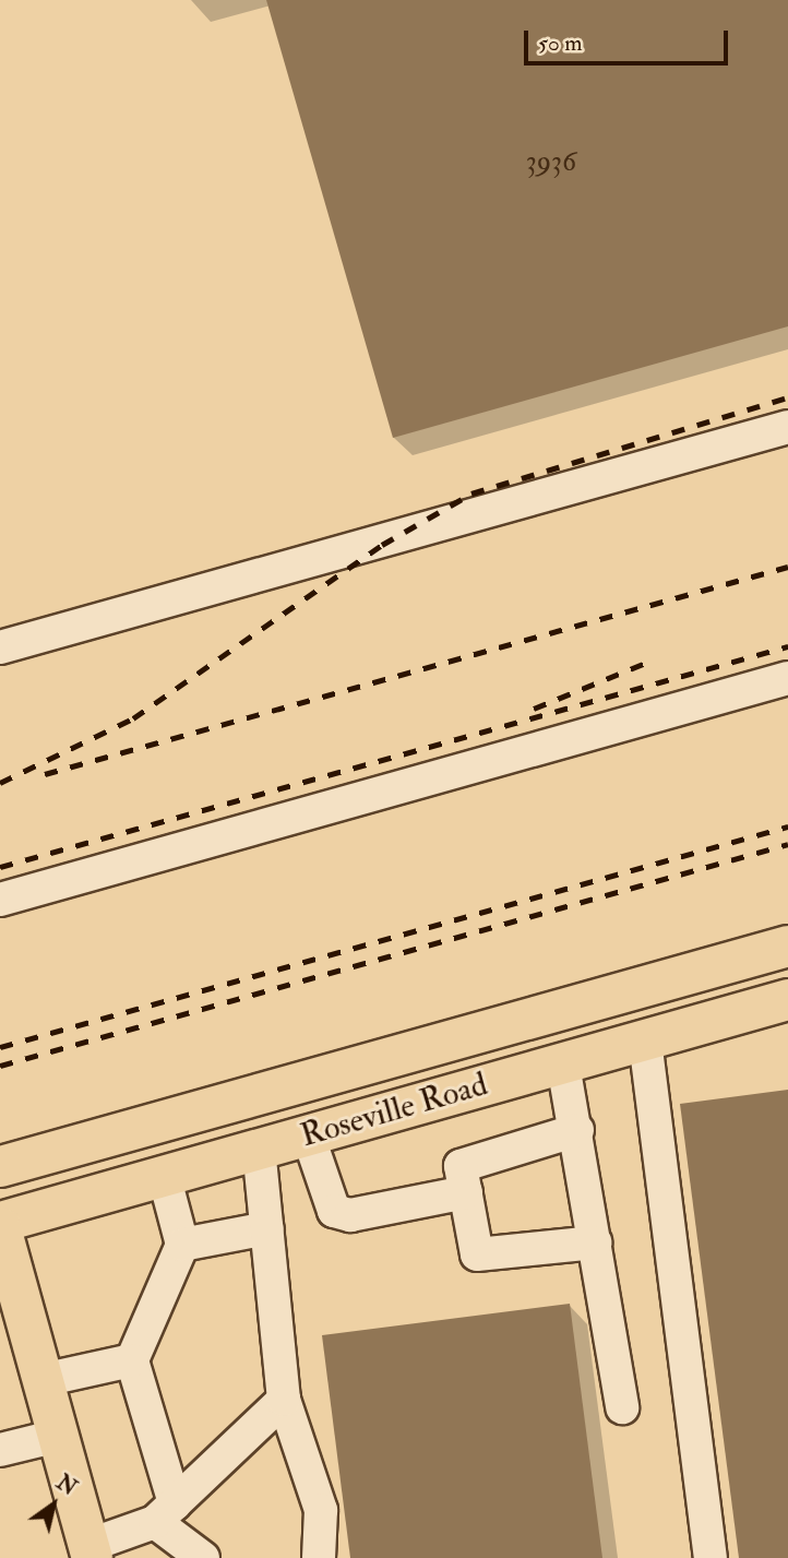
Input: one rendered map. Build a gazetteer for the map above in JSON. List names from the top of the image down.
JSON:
{
  "streets": {
    "main road": ["Roseville Road"]
  },
  "house_numbers": ["3936"],
  "scale_bar": "50 m",
  "north": "top right"
}
